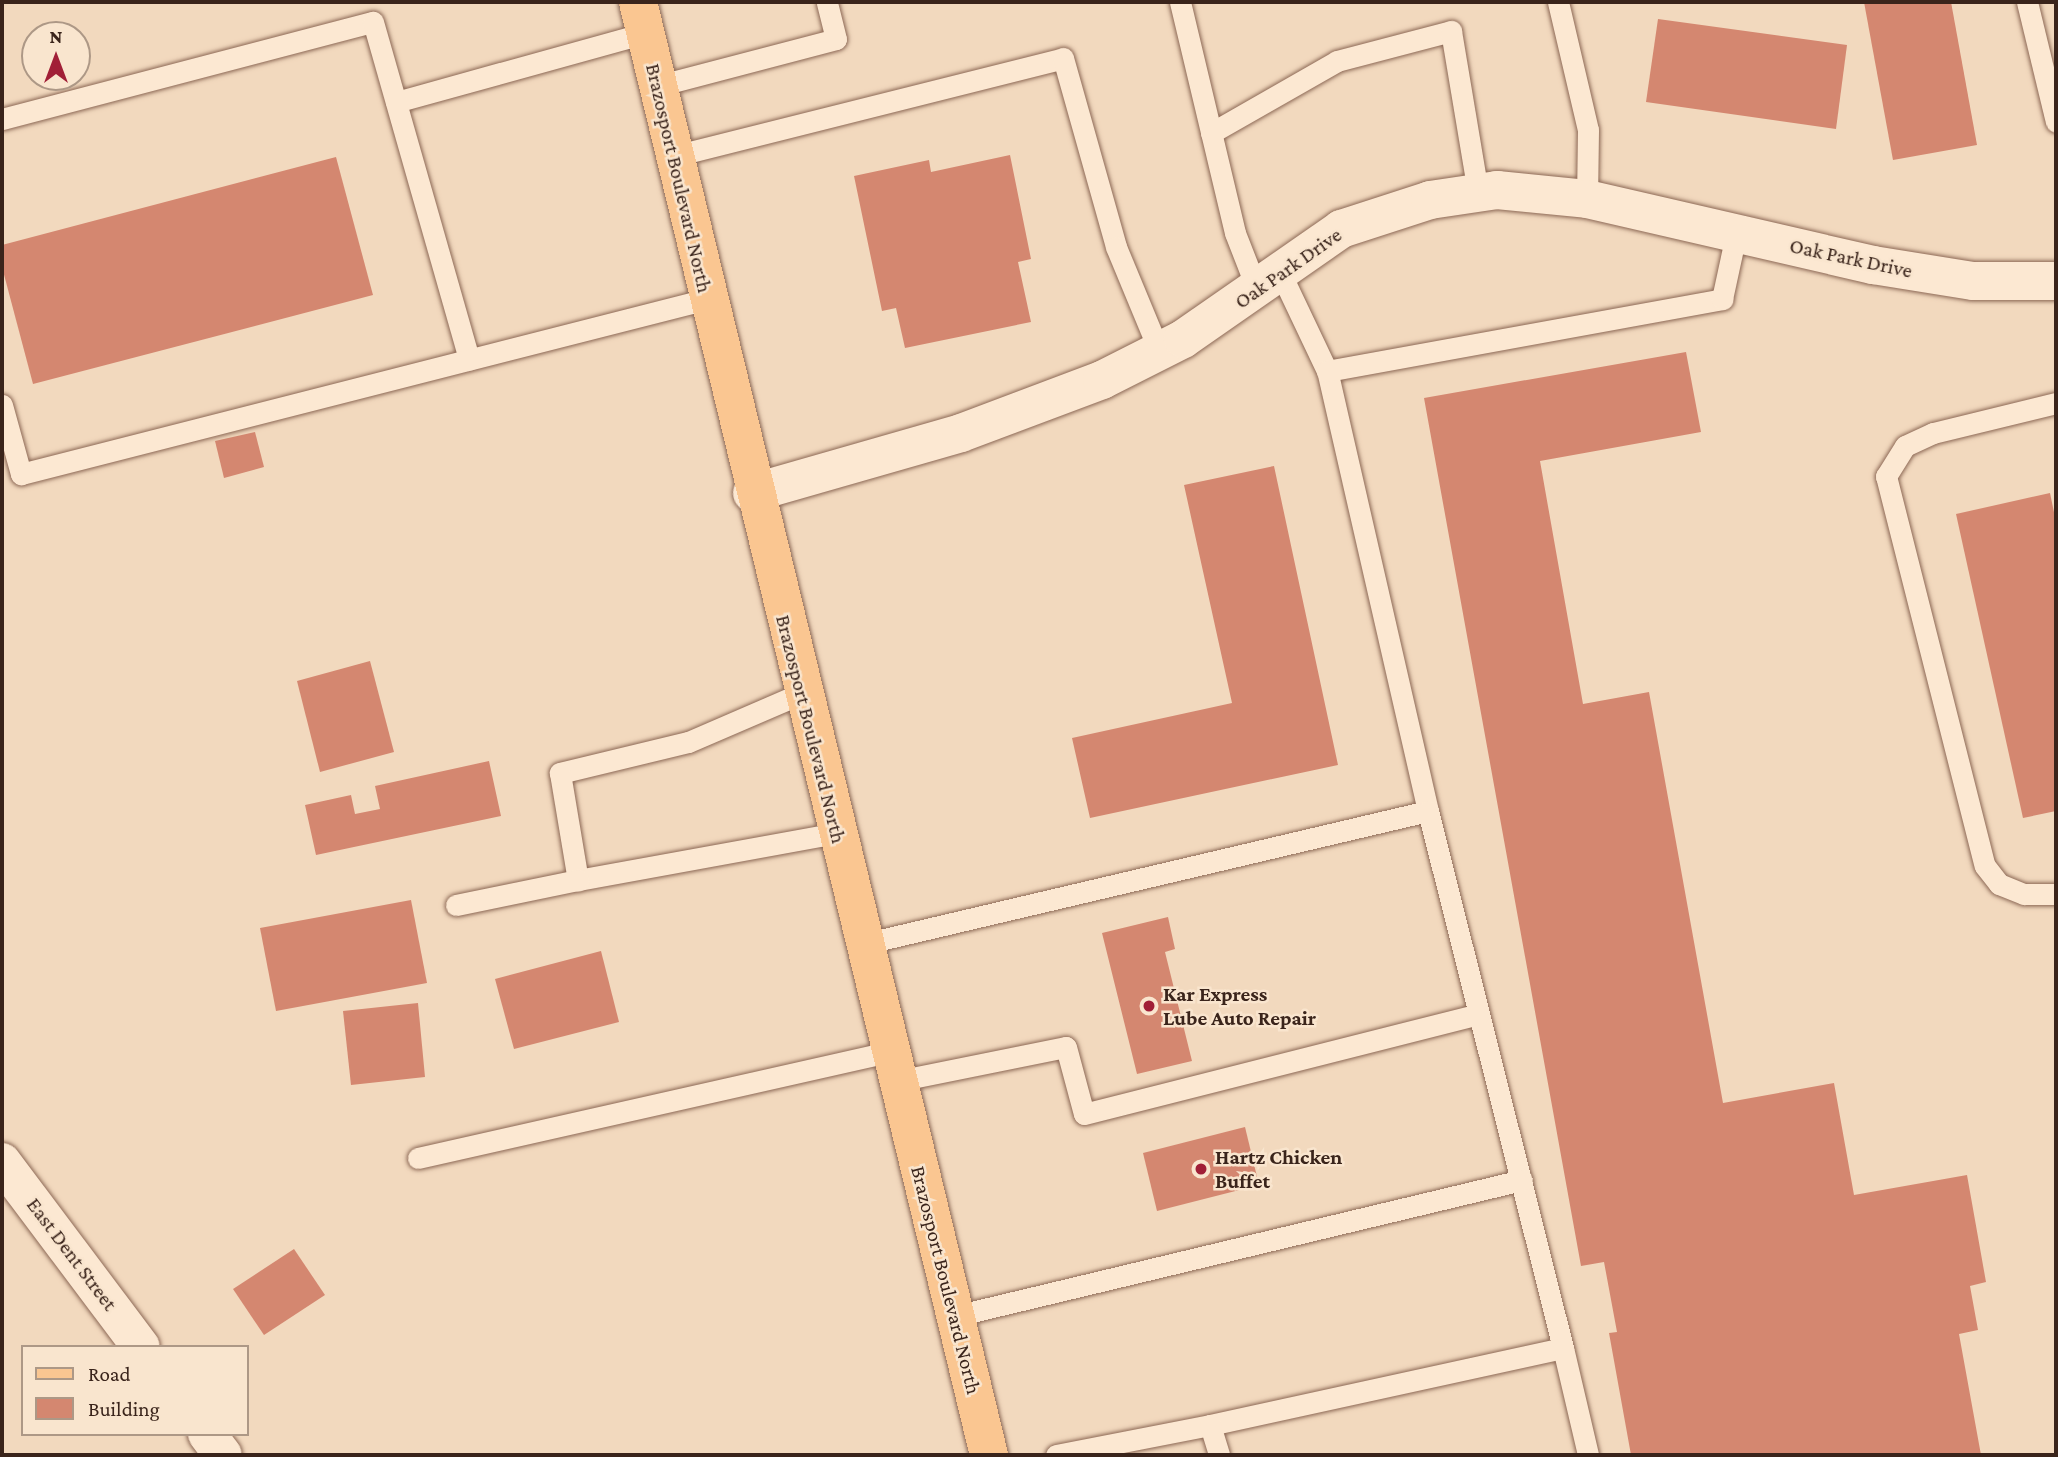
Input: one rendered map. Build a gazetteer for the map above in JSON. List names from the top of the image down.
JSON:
{
  "streets": {
    "main road": ["Brazosport Boulevard North"],
    "street": ["Oak Park Drive", "East Dent Street"]
  },
  "crossings": [
    ["Brazosport Boulevard North", "Oak Park Drive"]
  ],
  "places": ["Kar Express Lube Auto Repair", "Hartz Chicken Buffet"],
  "legend": ["Road", "Building"],
  "north": "top"
}
